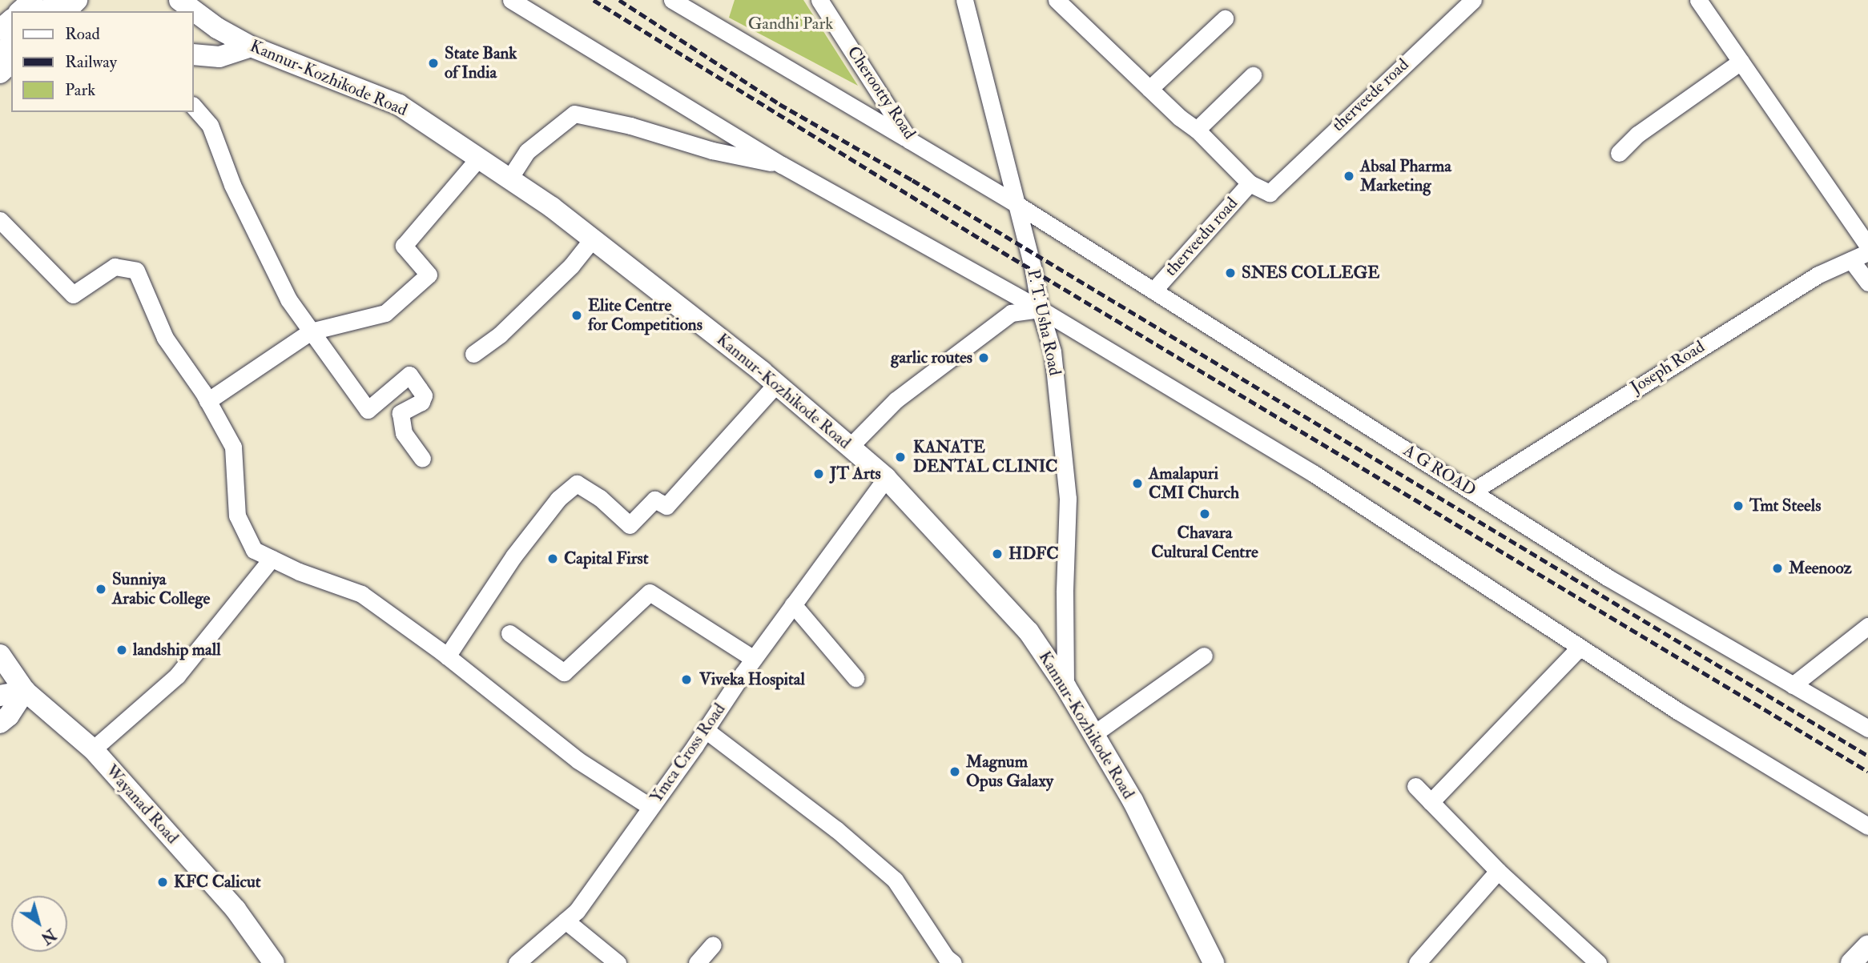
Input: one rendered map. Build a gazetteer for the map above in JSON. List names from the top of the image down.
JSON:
{
  "streets": {
    "main road": ["Kannur-Kozhikode Road", "Wayanad Road"],
    "street": [
      "Cherootty Road",
      "therveede road",
      "therveedu road",
      "P. T. Usha Road",
      "Joseph Road",
      "A G ROAD",
      "Ymca Cross Road"
    ]
  },
  "crossings": [
    ["Kannur-Kozhikode Road", "P. T. Usha Road"],
    ["Kannur-Kozhikode Road", "Ymca Cross Road"],
    ["Cherootty Road", "P. T. Usha Road"],
    ["Cherootty Road", "A G ROAD"],
    ["therveede road", "therveedu road"],
    ["therveedu road", "A G ROAD"],
    ["P. T. Usha Road", "A G ROAD"],
    ["Joseph Road", "A G ROAD"]
  ],
  "parks": ["Gandhi Park"],
  "places": [
    "State Bank of India",
    "Absal Pharma Marketing",
    "SNES COLLEGE",
    "Elite Centre for Competitions",
    "garlic routes",
    "KANATE DENTAL CLINIC",
    "JT Arts",
    "Amalapuri CMI Church",
    "Tmt Steels",
    "Chavara Cultural Centre",
    "HDFC",
    "Capital First",
    "Meenooz",
    "Sunniya Arabic College",
    "landship mall",
    "Viveka Hospital",
    "Magnum Opus Galaxy",
    "KFC Calicut"
  ],
  "legend": ["Road", "Railway", "Park"],
  "north": "bottom right"
}
